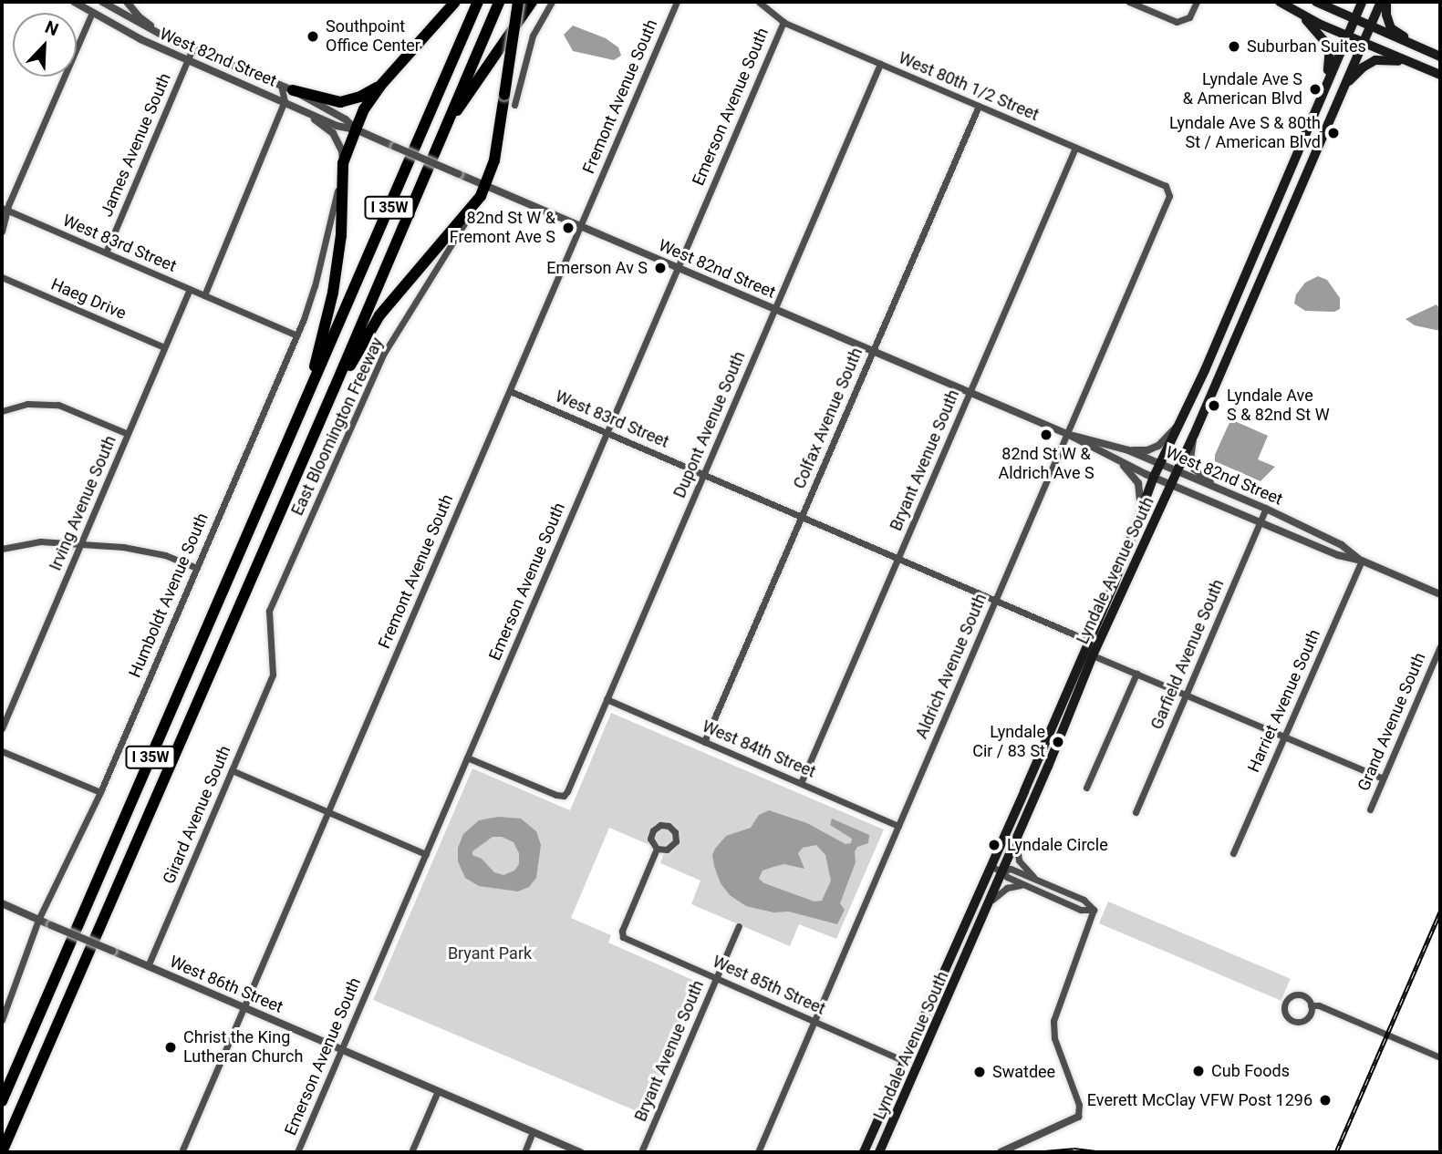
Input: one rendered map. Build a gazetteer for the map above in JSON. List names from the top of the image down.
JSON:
{
  "streets": {
    "highway": ["I 35W"],
    "main road": ["Lyndale Avenue South"],
    "street": [
      "West 82nd Street",
      "West 80th 1/2 Street",
      "Fremont Avenue South",
      "Emerson Avenue South",
      "James Avenue South",
      "West 83rd Street",
      "Haeg Drive",
      "Colfax Avenue South",
      "Dupont Avenue South",
      "East Bloomington Freeway",
      "Bryant Avenue South",
      "Irving Avenue South",
      "Humboldt Avenue South",
      "Garfield Avenue South",
      "Aldrich Avenue South",
      "Harriet Avenue South",
      "Grand Avenue South",
      "West 84th Street",
      "Girard Avenue South",
      "West 86th Street",
      "West 85th Street"
    ]
  },
  "crossings": [
    ["West 82nd Street", "Fremont Avenue South"],
    ["West 82nd Street", "Emerson Avenue South"],
    ["West 82nd Street", "James Avenue South"],
    ["West 82nd Street", "Colfax Avenue South"],
    ["West 82nd Street", "Dupont Avenue South"],
    ["West 82nd Street", "Bryant Avenue South"],
    ["West 82nd Street", "Lyndale Avenue South"],
    ["West 82nd Street", "Garfield Avenue South"],
    ["West 82nd Street", "Aldrich Avenue South"],
    ["West 82nd Street", "Harriet Avenue South"],
    ["West 80th 1/2 Street", "Emerson Avenue South"],
    ["West 80th 1/2 Street", "Colfax Avenue South"],
    ["West 80th 1/2 Street", "Dupont Avenue South"],
    ["West 80th 1/2 Street", "Bryant Avenue South"],
    ["West 80th 1/2 Street", "Aldrich Avenue South"],
    ["Fremont Avenue South", "West 83rd Street"],
    ["Fremont Avenue South", "West 86th Street"],
    ["Emerson Avenue South", "West 83rd Street"],
    ["Emerson Avenue South", "Dupont Avenue South"],
    ["Emerson Avenue South", "West 86th Street"],
    ["James Avenue South", "West 83rd Street"],
    ["West 83rd Street", "Colfax Avenue South"],
    ["West 83rd Street", "Dupont Avenue South"],
    ["West 83rd Street", "Bryant Avenue South"],
    ["West 83rd Street", "Irving Avenue South"],
    ["West 83rd Street", "Lyndale Avenue South"],
    ["West 83rd Street", "Humboldt Avenue South"],
    ["West 83rd Street", "Aldrich Avenue South"],
    ["Haeg Drive", "Irving Avenue South"],
    ["Colfax Avenue South", "West 84th Street"],
    ["Dupont Avenue South", "West 84th Street"],
    ["East Bloomington Freeway", "Girard Avenue South"],
    ["Bryant Avenue South", "West 84th Street"],
    ["Bryant Avenue South", "West 85th Street"],
    ["Lyndale Avenue South", "West 85th Street"],
    ["Humboldt Avenue South", "West 86th Street"],
    ["Aldrich Avenue South", "West 84th Street"],
    ["Aldrich Avenue South", "West 85th Street"],
    ["Girard Avenue South", "West 86th Street"]
  ],
  "parks": ["Bryant Park"],
  "places": [
    "Southpoint Office Center",
    "Suburban Suites",
    "Lyndale Ave S & American Blvd",
    "Lyndale Ave S & 80th St / American Blvd",
    "82nd St W & Fremont Ave S",
    "Emerson Av S",
    "Lyndale Ave S & 82nd St W",
    "82nd St W & Aldrich Ave S",
    "Lyndale Cir / 83 St",
    "Lyndale Circle",
    "Christ the King Lutheran Church",
    "Cub Foods",
    "Swatdee",
    "Everett McClay VFW Post 1296"
  ],
  "north": "top right"
}
